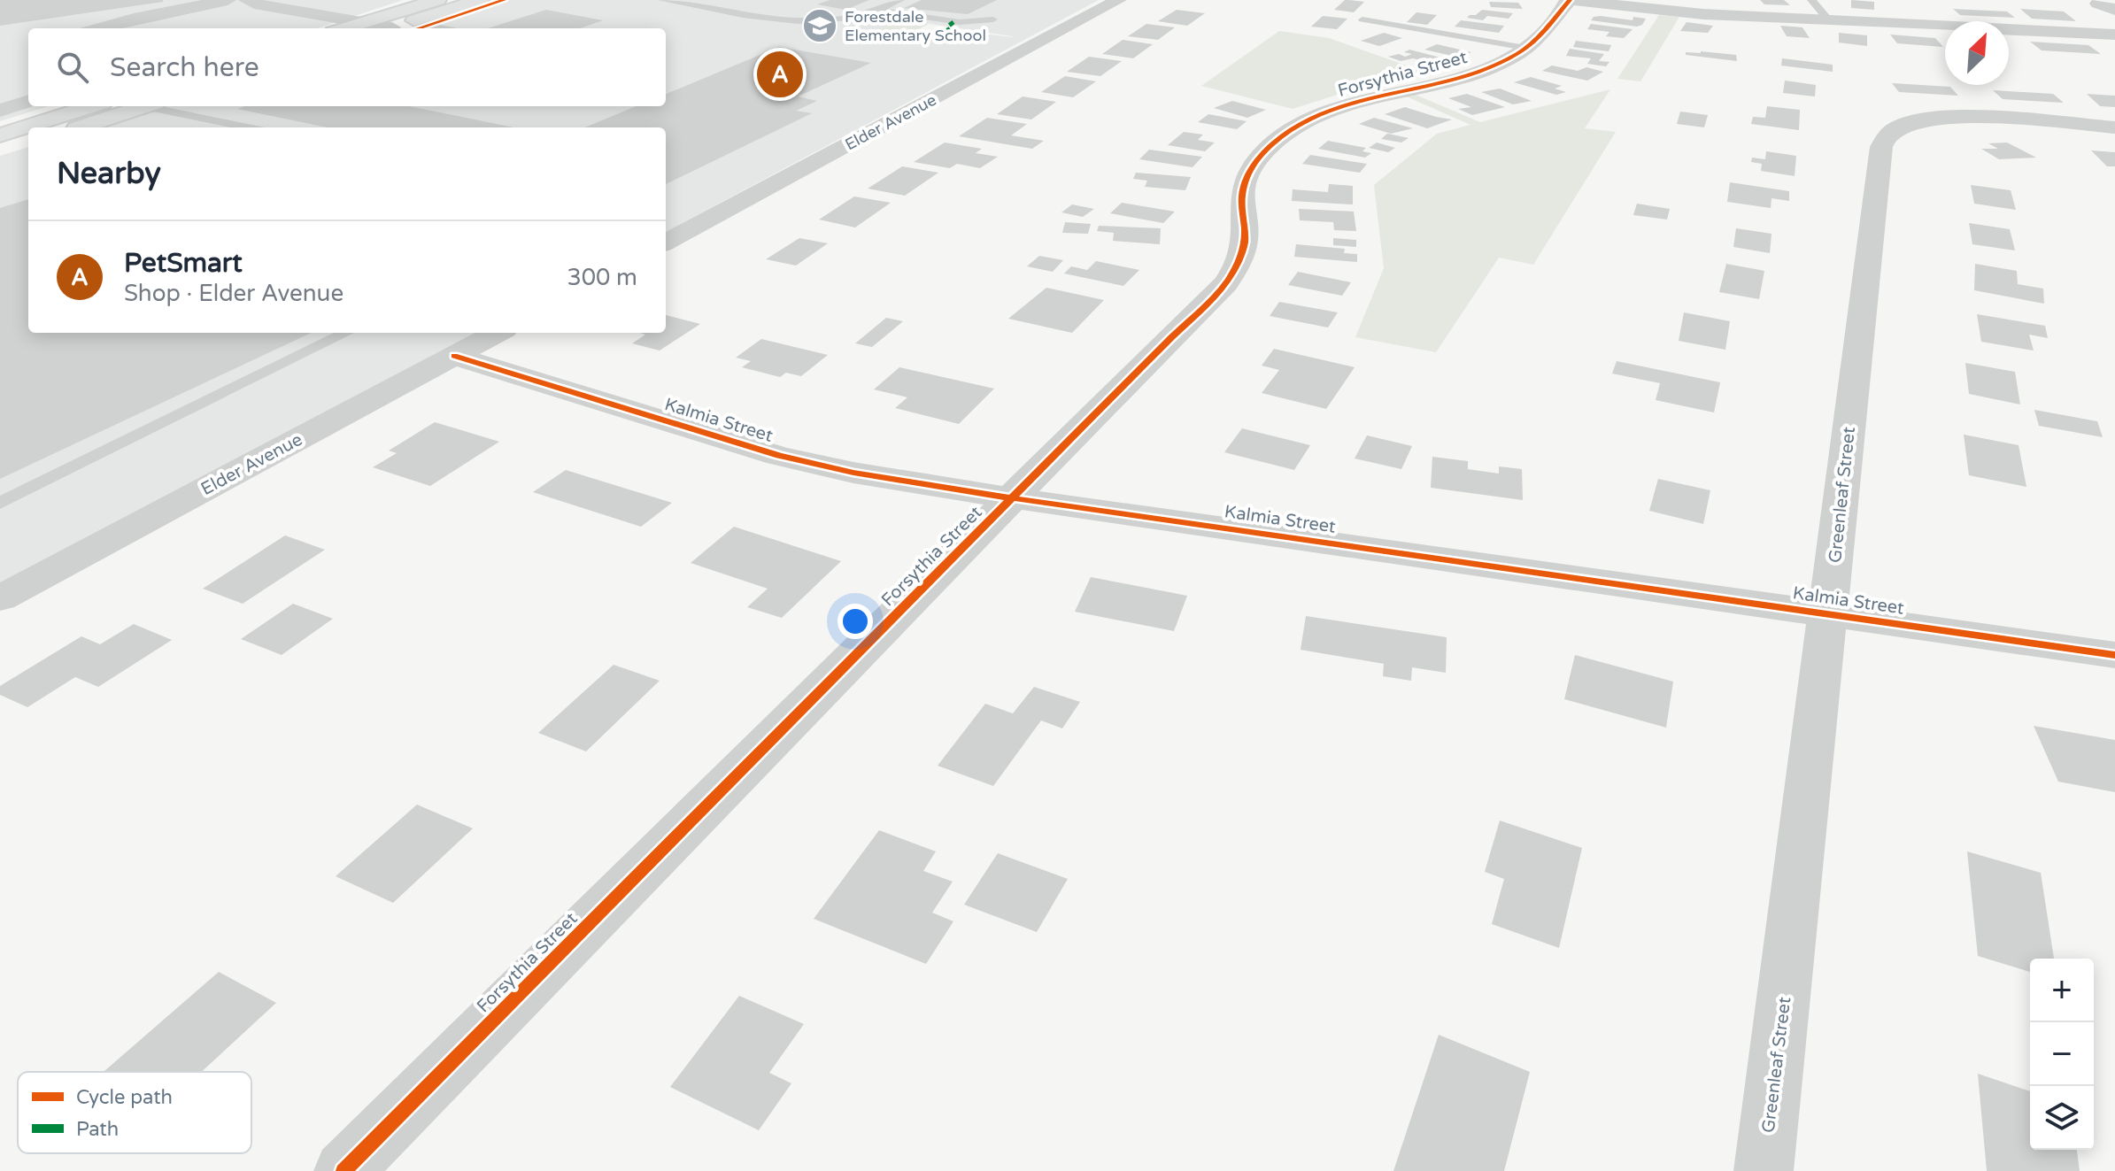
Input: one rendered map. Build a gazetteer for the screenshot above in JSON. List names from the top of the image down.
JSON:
{
  "streets": {
    "street": [
      "Forsythia Street",
      "Elder Avenue",
      "Kalmia Street",
      "Greenleaf Street"
    ]
  },
  "crossings": [
    ["Forsythia Street", "Kalmia Street"],
    ["Elder Avenue", "Kalmia Street"],
    ["Kalmia Street", "Greenleaf Street"]
  ],
  "places": {
    "school or university": ["Forestdale Elementary School"]
  },
  "legend": ["Cycle path", "Path"],
  "north": "top right",
  "page": {
    "search": "Search here",
    "pins": "A",
    "heading": "Nearby",
    "list": [
      {
        "mark": "A",
        "name": "PetSmart",
        "note": "Shop · Elder Avenue",
        "value": "300 m"
      }
    ],
    "map_buttons": ["+", "−"]
  }
}
